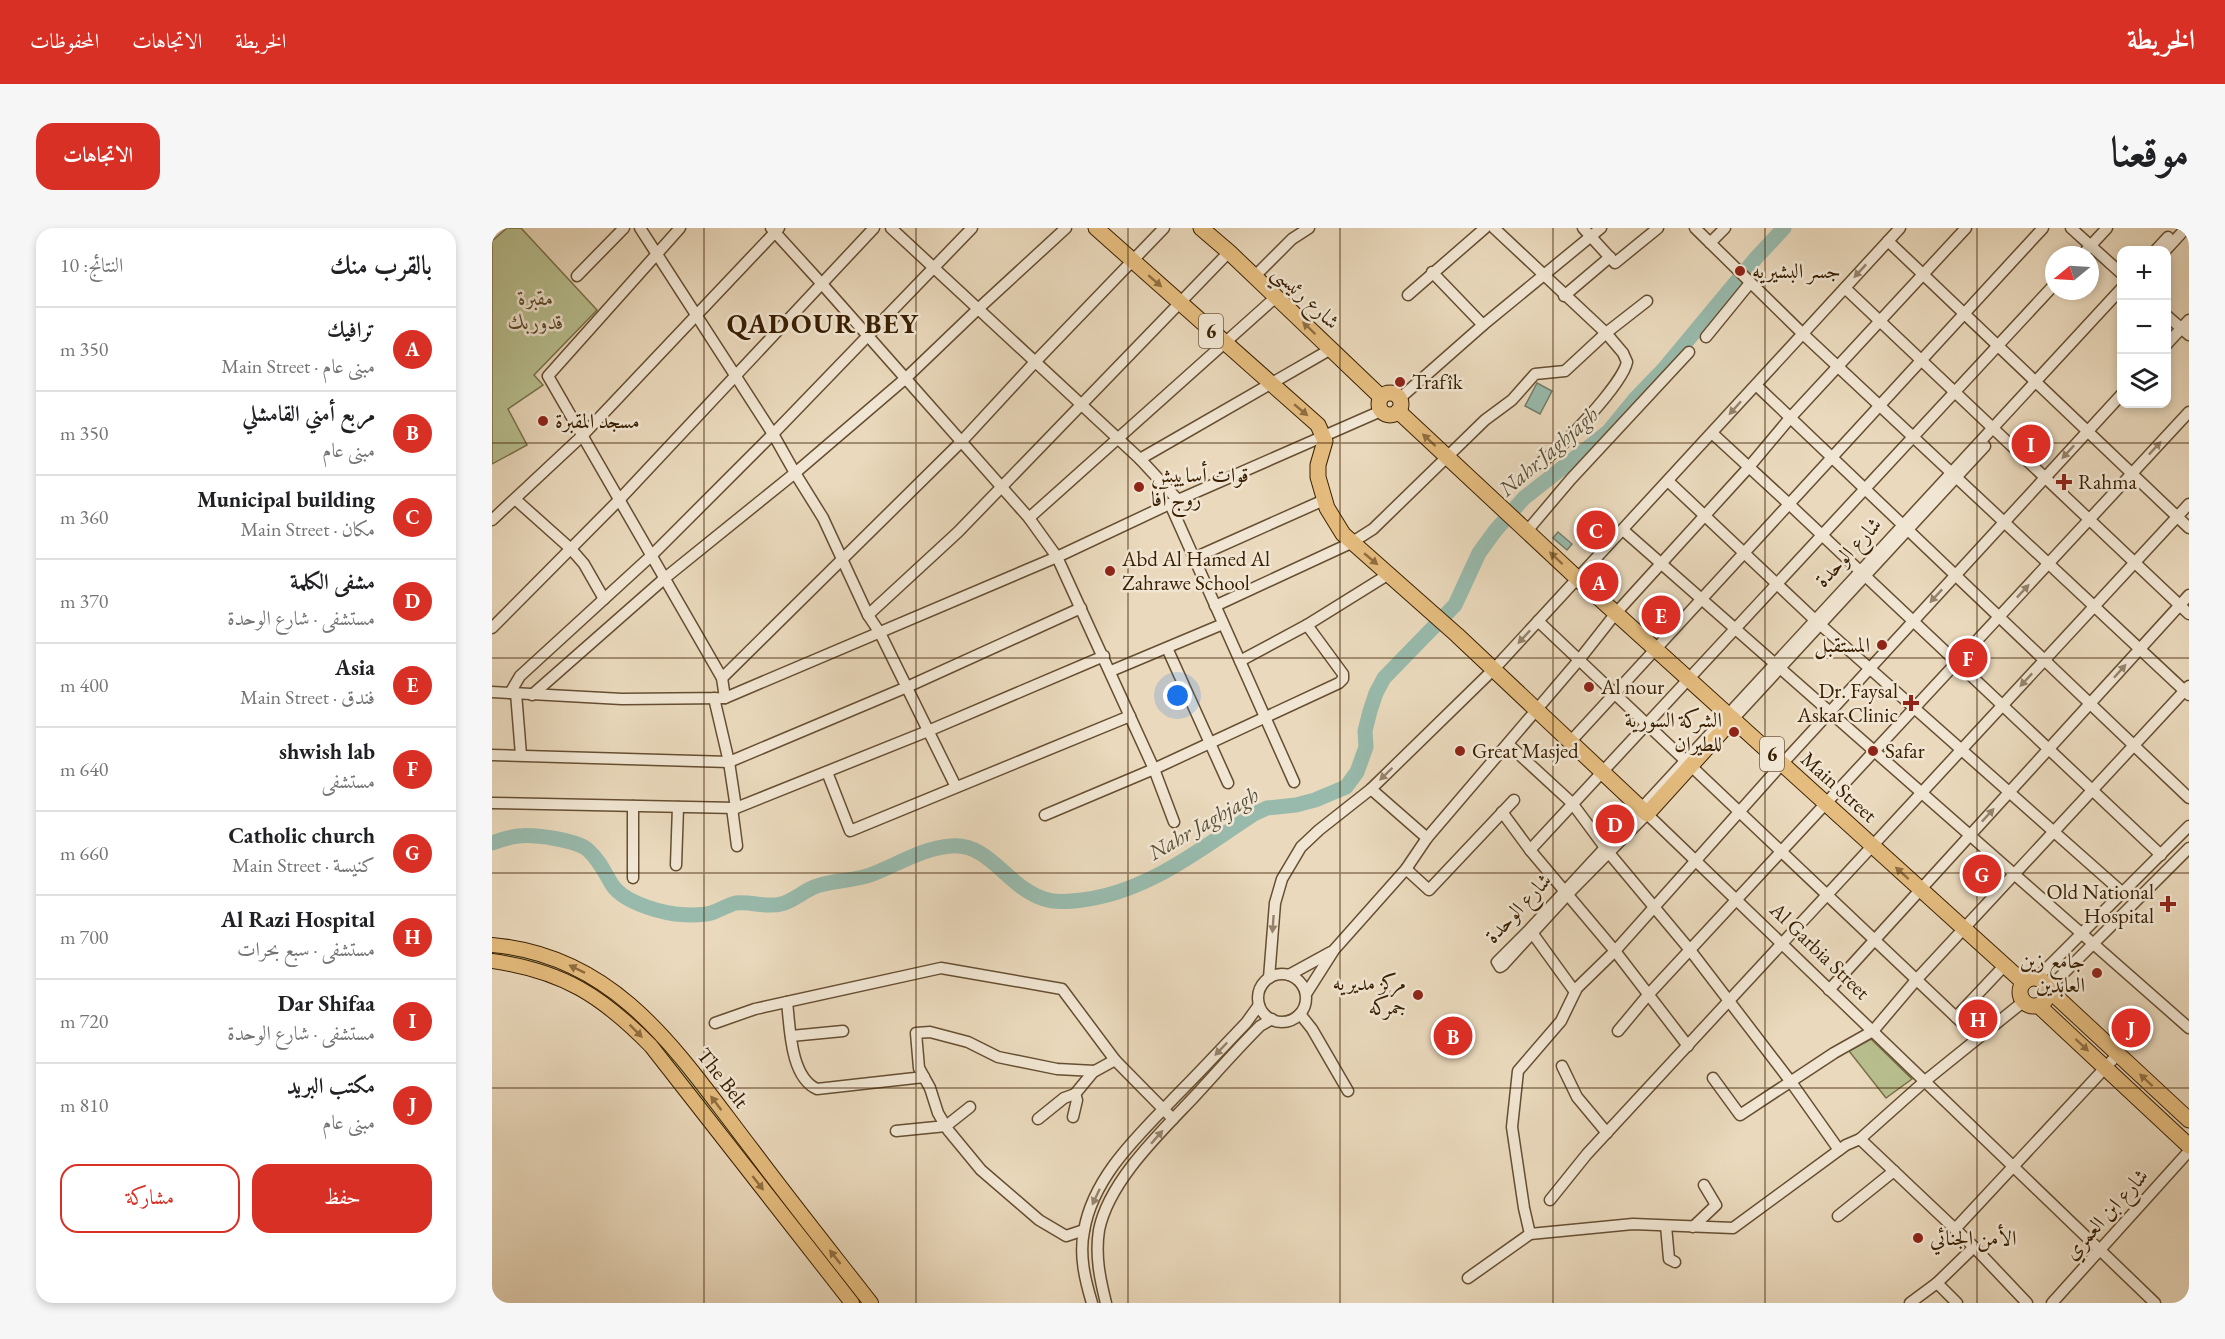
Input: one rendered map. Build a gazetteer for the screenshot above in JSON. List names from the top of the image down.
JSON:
{
  "streets": {
    "highway": [
      "شارع رئيسي",
      "6",
      "شارع الوحدة",
      "Main Street",
      "Al Garbia Street"
    ],
    "main road": ["The Belt"],
    "street": ["شارع ابن العمري"]
  },
  "crossings": [
    ["6", "Main Street"],
    ["6", "Al Garbia Street"],
    ["شارع الوحدة", "Main Street"],
    ["شارع الوحدة", "Al Garbia Street"],
    ["Al Garbia Street", "شارع ابن العمري"]
  ],
  "districts": ["QADOUR BEY"],
  "water": ["Nahr Jaghjagh"],
  "parks": ["مقبرة قدوربك"],
  "places": {
    "other": [
      "جسر البشيريه",
      "Trafîk",
      "مسجد المقبرة",
      "قوات أساييش روج آفا",
      "Abd Al Hamed Al Zahrawe School",
      "المستقبل",
      "Al nour",
      "الشركة السورية للطيران",
      "Great Masjed",
      "Safar",
      "جامع زين العابدين",
      "مركز مديريه جمركه",
      "الأمن الجنائي"
    ],
    "health": ["Rahma", "Dr. Faysal Askar Clinic", "Old National Hospital"]
  },
  "north": "left",
  "page": {
    "header": "الخريطة",
    "nav": ["الخريطة", "الاتجاهات", "المحفوظات"],
    "title": "موقعنا",
    "buttons": [
      "الاتجاهات",
      ["حفظ", "مشاركة"]
    ],
    "heading": ["بالقرب منك", "النتائج: 10"],
    "map_buttons": ["+", "−"],
    "list": [
      {
        "mark": "A",
        "name": "ترافيك",
        "note": "مبنى عام · Main Street",
        "value": "350 m"
      },
      {
        "mark": "B",
        "name": "مربع أمني القامشلي",
        "note": "مبنى عام",
        "value": "350 m"
      },
      {
        "mark": "C",
        "name": "Municipal building",
        "note": "مكان · Main Street",
        "value": "360 m"
      },
      {
        "mark": "D",
        "name": "مشفى الكلمة",
        "note": "مستشفى · شارع الوحدة",
        "value": "370 m"
      },
      {
        "mark": "E",
        "name": "Asia",
        "note": "فندق · Main Street",
        "value": "400 m"
      },
      {
        "mark": "F",
        "name": "shwish lab",
        "note": "مستشفى",
        "value": "640 m"
      },
      {
        "mark": "G",
        "name": "Catholic church",
        "note": "كنيسة · Main Street",
        "value": "660 m"
      },
      {
        "mark": "H",
        "name": "Al Razi Hospital",
        "note": "مستشفى · سبع بحرات",
        "value": "700 m"
      },
      {
        "mark": "I",
        "name": "Dar Shifaa",
        "note": "مستشفى · شارع الوحدة",
        "value": "720 m"
      },
      {
        "mark": "J",
        "name": "مكتب البريد",
        "note": "مبنى عام",
        "value": "810 m"
      }
    ],
    "pins": [
      "I",
      "C",
      "A",
      "E",
      "F",
      "D",
      "G",
      "H",
      "J",
      "B"
    ]
  }
}
